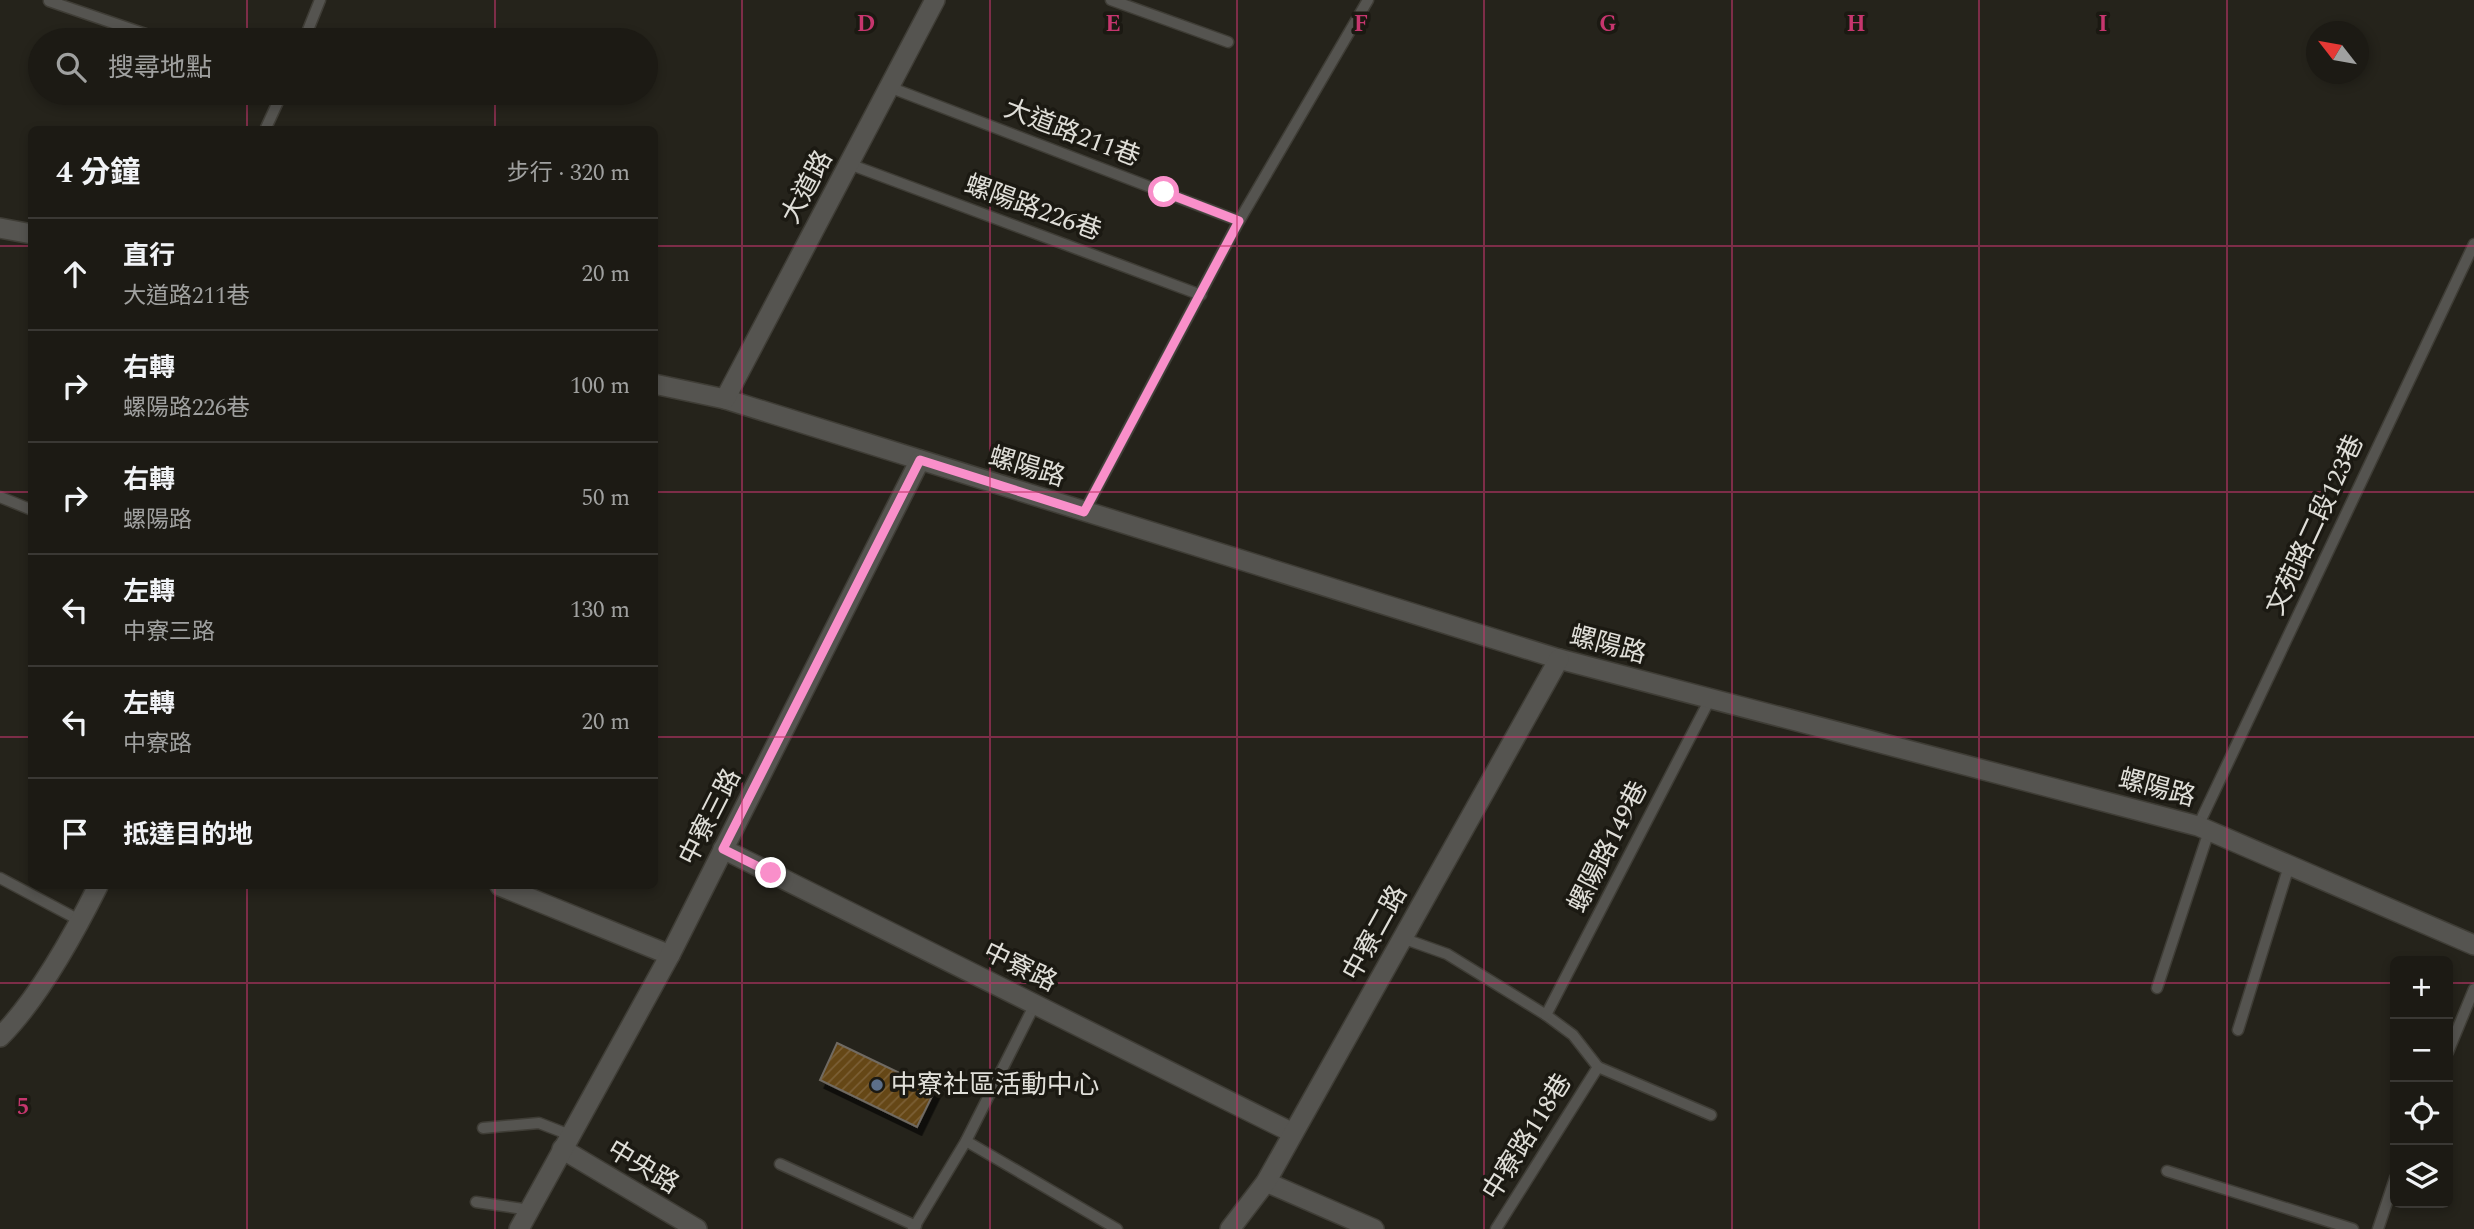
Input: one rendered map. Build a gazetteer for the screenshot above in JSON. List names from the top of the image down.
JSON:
{
  "streets": {
    "street": [
      "大道路",
      "螺陽路",
      "中寮三路",
      "中寮二路",
      "中寮路",
      "中央路"
    ],
    "lane": [
      "大道路211巷",
      "螺陽路226巷",
      "文苑路二段123巷",
      "螺陽路149巷",
      "中寮路118巷"
    ]
  },
  "crossings": [
    ["大道路211巷", "大道路"],
    ["大道路", "螺陽路226巷"],
    ["大道路", "螺陽路"],
    ["螺陽路", "文苑路二段123巷"],
    ["螺陽路", "中寮三路"],
    ["螺陽路", "螺陽路149巷"],
    ["螺陽路", "中寮二路"],
    ["中寮三路", "中寮路"],
    ["中寮三路", "中央路"],
    ["中寮二路", "中寮路"]
  ],
  "places": ["中寮社區活動中心"],
  "north": "top left",
  "page": {
    "search": "搜尋地點",
    "heading": ["4 分鐘", "步行 · 320 m"],
    "list": [
      ["直行", "大道路211巷", "20 m"],
      ["右轉", "螺陽路226巷", "100 m"],
      ["右轉", "螺陽路", "50 m"],
      ["左轉", "中寮三路", "130 m"],
      ["左轉", "中寮路", "20 m"],
      "抵達目的地"
    ],
    "map_buttons": ["+", "−"]
  },
  "grid": {
    "columns": [
      "D",
      "E",
      "F",
      "G",
      "H",
      "I"
    ],
    "rows": ["5"]
  }
}
